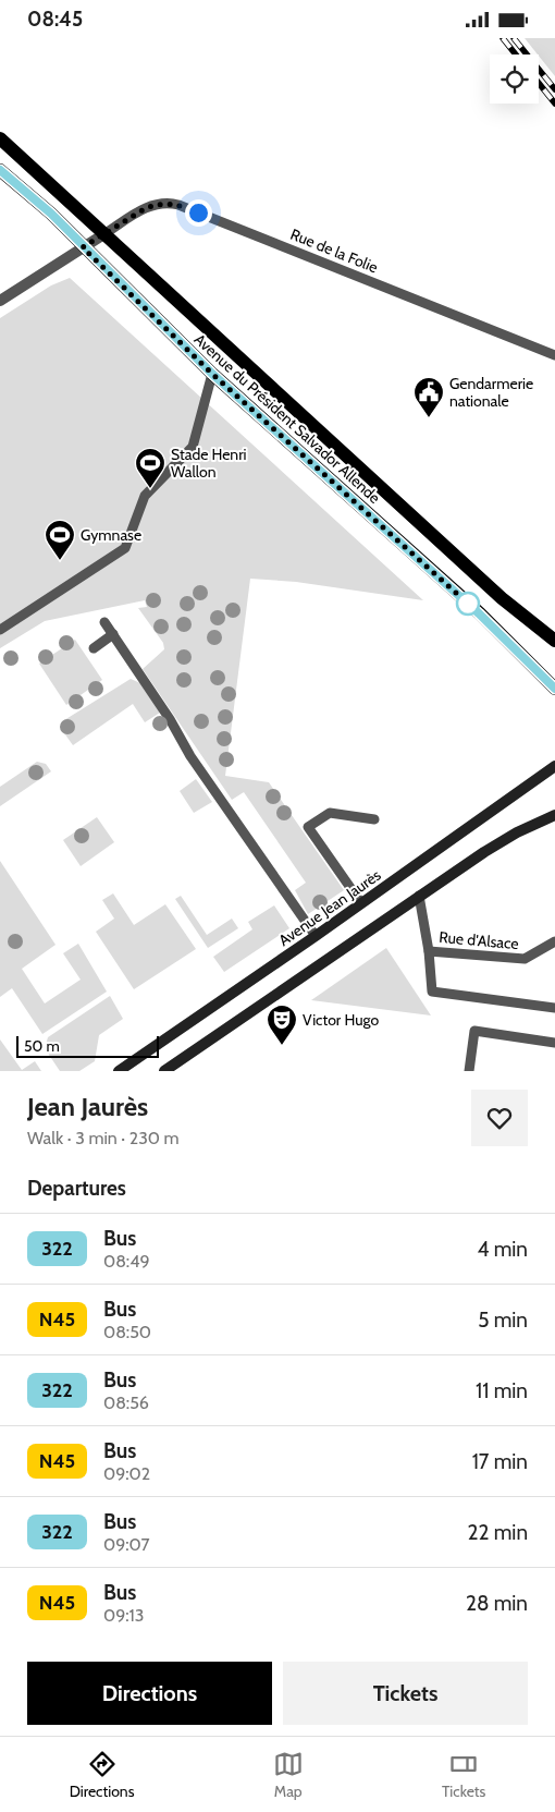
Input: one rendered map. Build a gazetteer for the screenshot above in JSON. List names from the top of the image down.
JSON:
{
  "streets": {
    "main road": ["Avenue du Président Salvador Allende", "Avenue Jean Jaurès"],
    "lane": ["Rue de la Folie", "Rue d'Alsace"]
  },
  "crossings": [
    ["Rue de la Folie", "Avenue du Président Salvador Allende"]
  ],
  "places": {
    "public building": ["Gendarmerie nationale"],
    "sports": ["Stade Henri Wallon", "Gymnase"],
    "theatre": ["Victor Hugo"]
  },
  "lines": ["bus line 322"],
  "scale_bar": "50 m",
  "page": {
    "status": "08:45",
    "scale": "50 m",
    "heading": [
      ["Jean Jaurès", "Walk · 3 min · 230 m"],
      "Departures"
    ],
    "list": [
      {
        "mark": "322",
        "name": "Bus",
        "note": "08:49",
        "value": "4 min"
      },
      {
        "mark": "N45",
        "name": "Bus",
        "note": "08:50",
        "value": "5 min"
      },
      {
        "mark": "322",
        "name": "Bus",
        "note": "08:56",
        "value": "11 min"
      },
      {
        "mark": "N45",
        "name": "Bus",
        "note": "09:02",
        "value": "17 min"
      },
      {
        "mark": "322",
        "name": "Bus",
        "note": "09:07",
        "value": "22 min"
      },
      {
        "mark": "N45",
        "name": "Bus",
        "note": "09:13",
        "value": "28 min"
      }
    ],
    "buttons": ["Directions", "Tickets"],
    "tabs": ["Directions", "Map", "Tickets"]
  }
}
